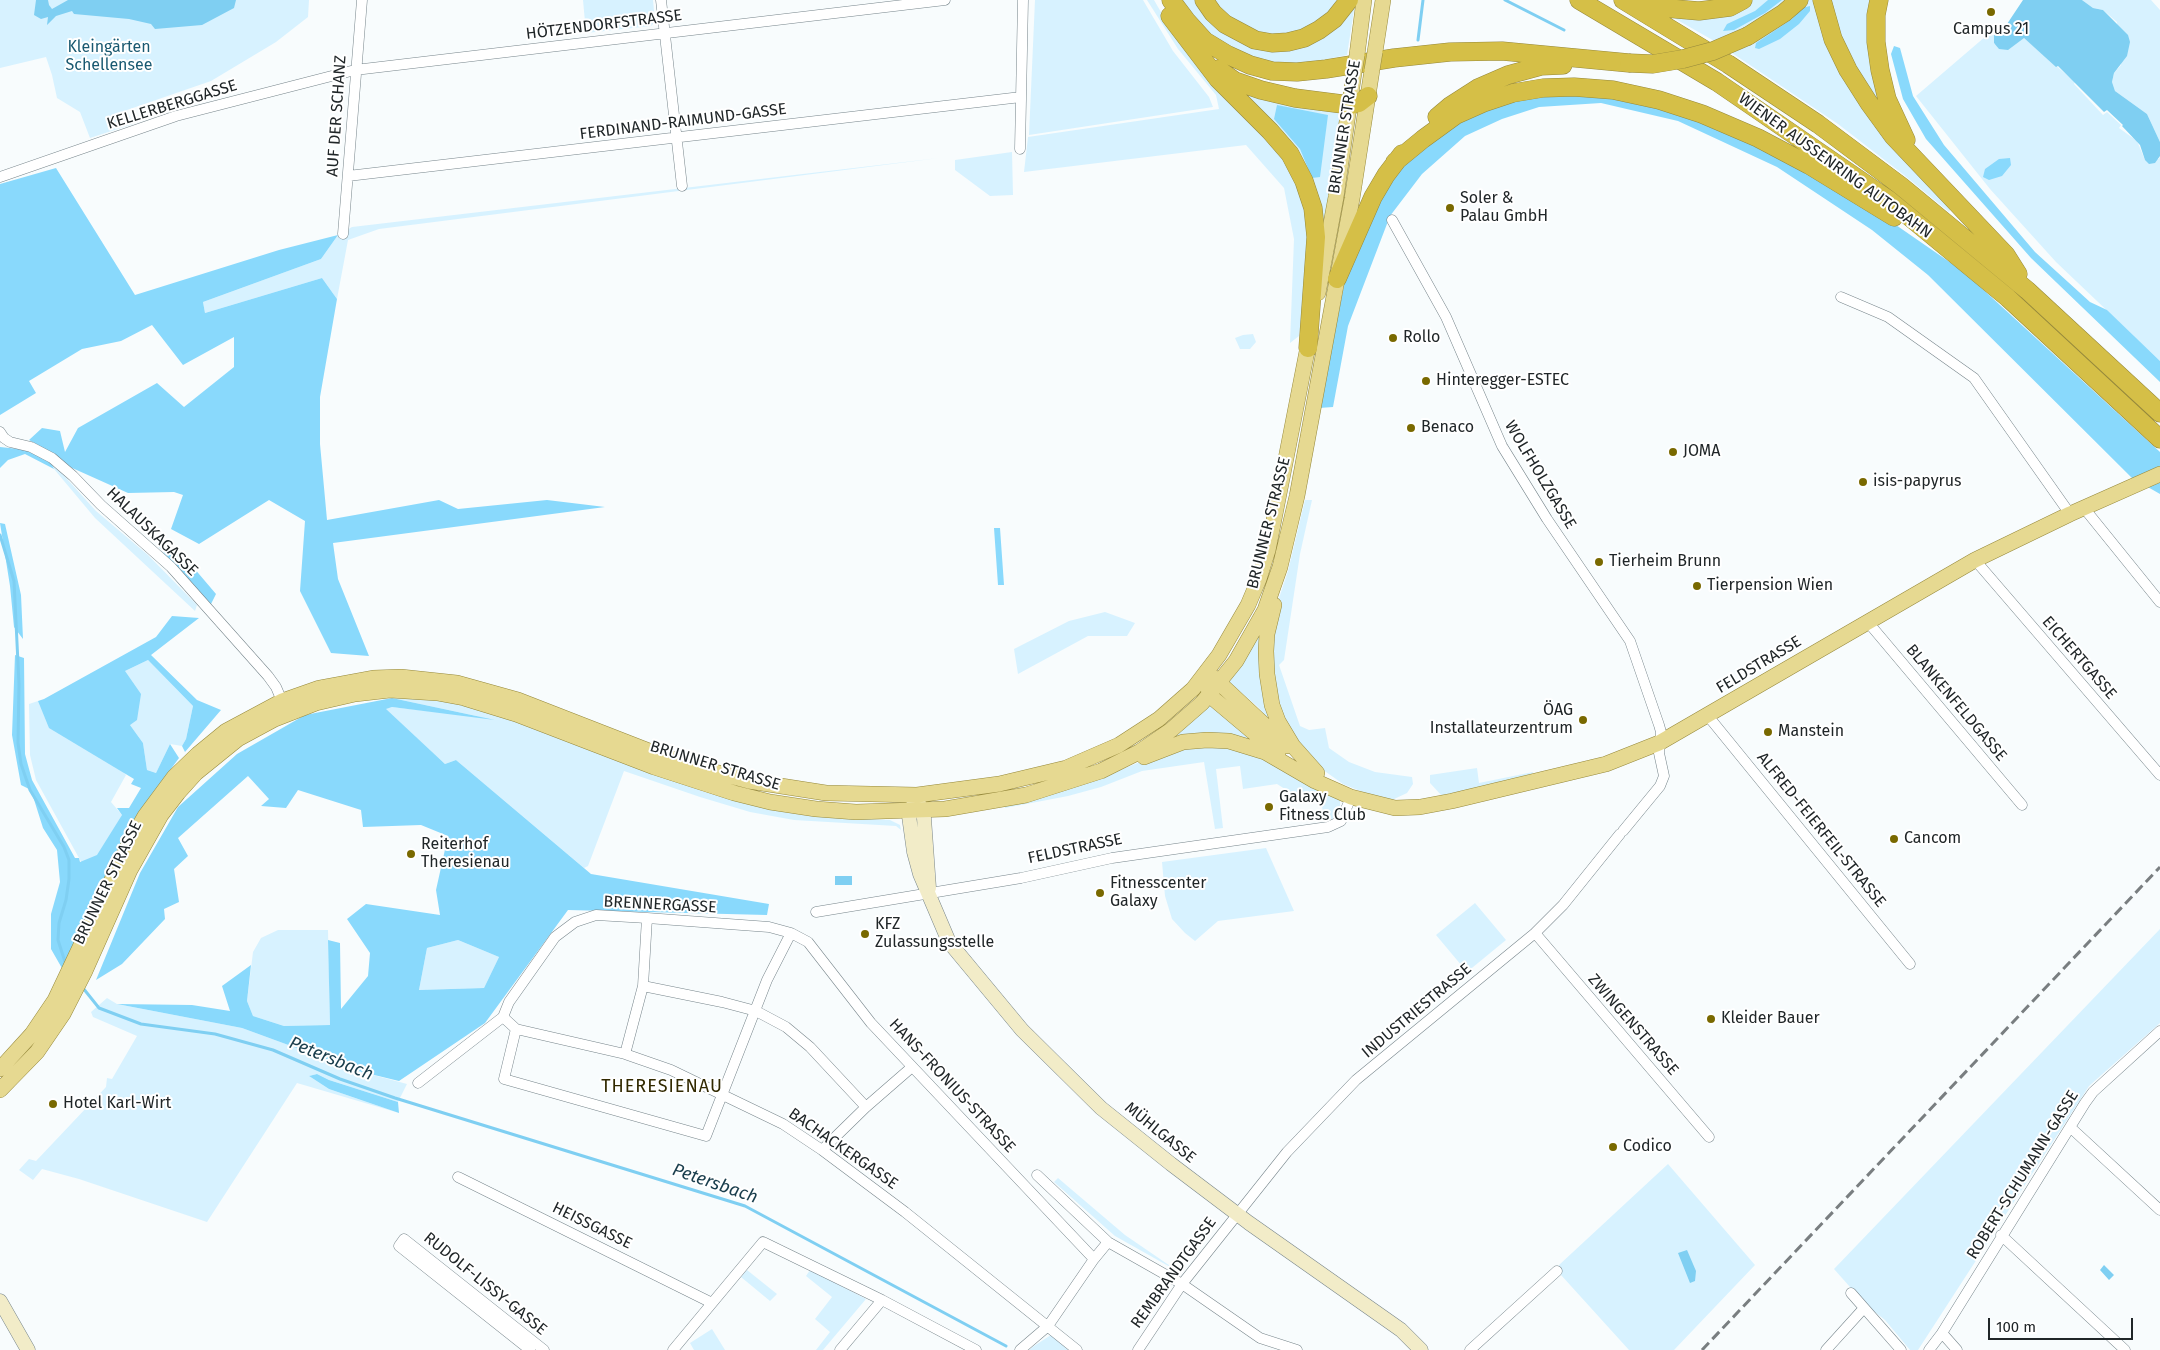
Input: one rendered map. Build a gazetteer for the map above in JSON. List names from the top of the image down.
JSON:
{
  "streets": {
    "highway": ["WIENER AUSSENRING AUTOBAHN"],
    "main road": ["BRUNNER STRASSE", "FELDSTRASSE"],
    "street": [
      "HÖTZENDORFSTRASSE",
      "KELLERBERGGASSE",
      "AUF DER SCHANZ",
      "FERDINAND-RAIMUND-GASSE",
      "WOLFHOLZGASSE",
      "HALAUSKAGASSE",
      "EICHERTGASSE",
      "BLANKENFELDGASSE",
      "ALFRED-FEIERFEIL-STRASSE",
      "BRENNERGASSE",
      "INDUSTRIESTRASSE",
      "ZWINGENSTRASSE",
      "HANS-FRONIUS-STRASSE",
      "MÜHLGASSE",
      "BACHACKERGASSE",
      "ROBERT-SCHUMANN-GASSE",
      "HEISSGASSE",
      "REMBRANDTGASSE",
      "RUDOLF-LISSY-GASSE"
    ]
  },
  "crossings": [
    ["HÖTZENDORFSTRASSE", "KELLERBERGGASSE"],
    ["HÖTZENDORFSTRASSE", "AUF DER SCHANZ"],
    ["KELLERBERGGASSE", "AUF DER SCHANZ"],
    ["AUF DER SCHANZ", "FERDINAND-RAIMUND-GASSE"],
    ["BRUNNER STRASSE", "HALAUSKAGASSE"],
    ["BRUNNER STRASSE", "MÜHLGASSE"],
    ["WOLFHOLZGASSE", "FELDSTRASSE"],
    ["WOLFHOLZGASSE", "INDUSTRIESTRASSE"],
    ["EICHERTGASSE", "FELDSTRASSE"],
    ["FELDSTRASSE", "BLANKENFELDGASSE"],
    ["FELDSTRASSE", "ALFRED-FEIERFEIL-STRASSE"],
    ["FELDSTRASSE", "INDUSTRIESTRASSE"],
    ["FELDSTRASSE", "MÜHLGASSE"],
    ["BRENNERGASSE", "HANS-FRONIUS-STRASSE"],
    ["BRENNERGASSE", "BACHACKERGASSE"],
    ["INDUSTRIESTRASSE", "ZWINGENSTRASSE"],
    ["INDUSTRIESTRASSE", "MÜHLGASSE"],
    ["INDUSTRIESTRASSE", "REMBRANDTGASSE"],
    ["MÜHLGASSE", "REMBRANDTGASSE"]
  ],
  "districts": ["THERESIENAU"],
  "water": ["Petersbach"],
  "parks": ["Kleingärten Schellensee"],
  "places": [
    "Campus 21",
    "Soler & Palau GmbH",
    "Rollo",
    "Hinteregger-ESTEC",
    "Benaco",
    "JOMA",
    "isis-papyrus",
    "Tierheim Brunn",
    "Tierpension Wien",
    "ÖAG Installateurzentrum",
    "Manstein",
    "Galaxy Fitness Club",
    "Cancom",
    "Reiterhof Theresienau",
    "Fitnesscenter Galaxy",
    "KFZ Zulassungsstelle",
    "Kleider Bauer",
    "Hotel Karl-Wirt",
    "Codico"
  ],
  "scale_bar": "100 m"
}
